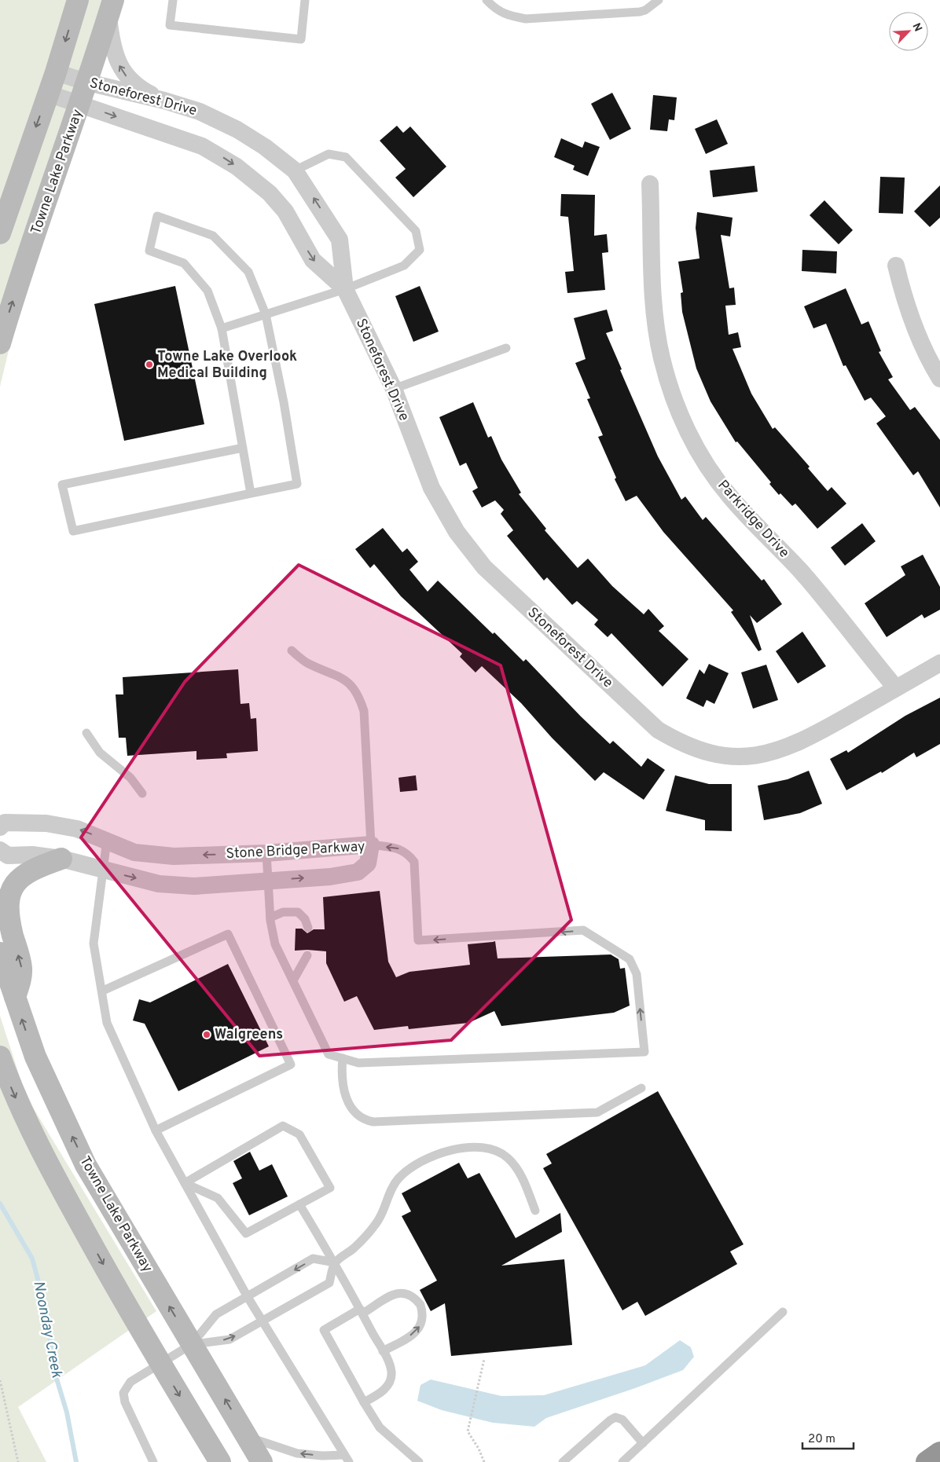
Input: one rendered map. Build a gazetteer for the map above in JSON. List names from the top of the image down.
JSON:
{
  "streets": {
    "main road": ["Towne Lake Parkway"],
    "street": ["Stoneforest Drive", "Parkridge Drive", "Stone Bridge Parkway"]
  },
  "crossings": [
    ["Stoneforest Drive", "Towne Lake Parkway"],
    ["Stoneforest Drive", "Parkridge Drive"]
  ],
  "water": ["Noonday Creek"],
  "places": ["Towne Lake Overlook Medical Building", "Walgreens"],
  "scale_bar": "20 m",
  "north": "top right"
}
